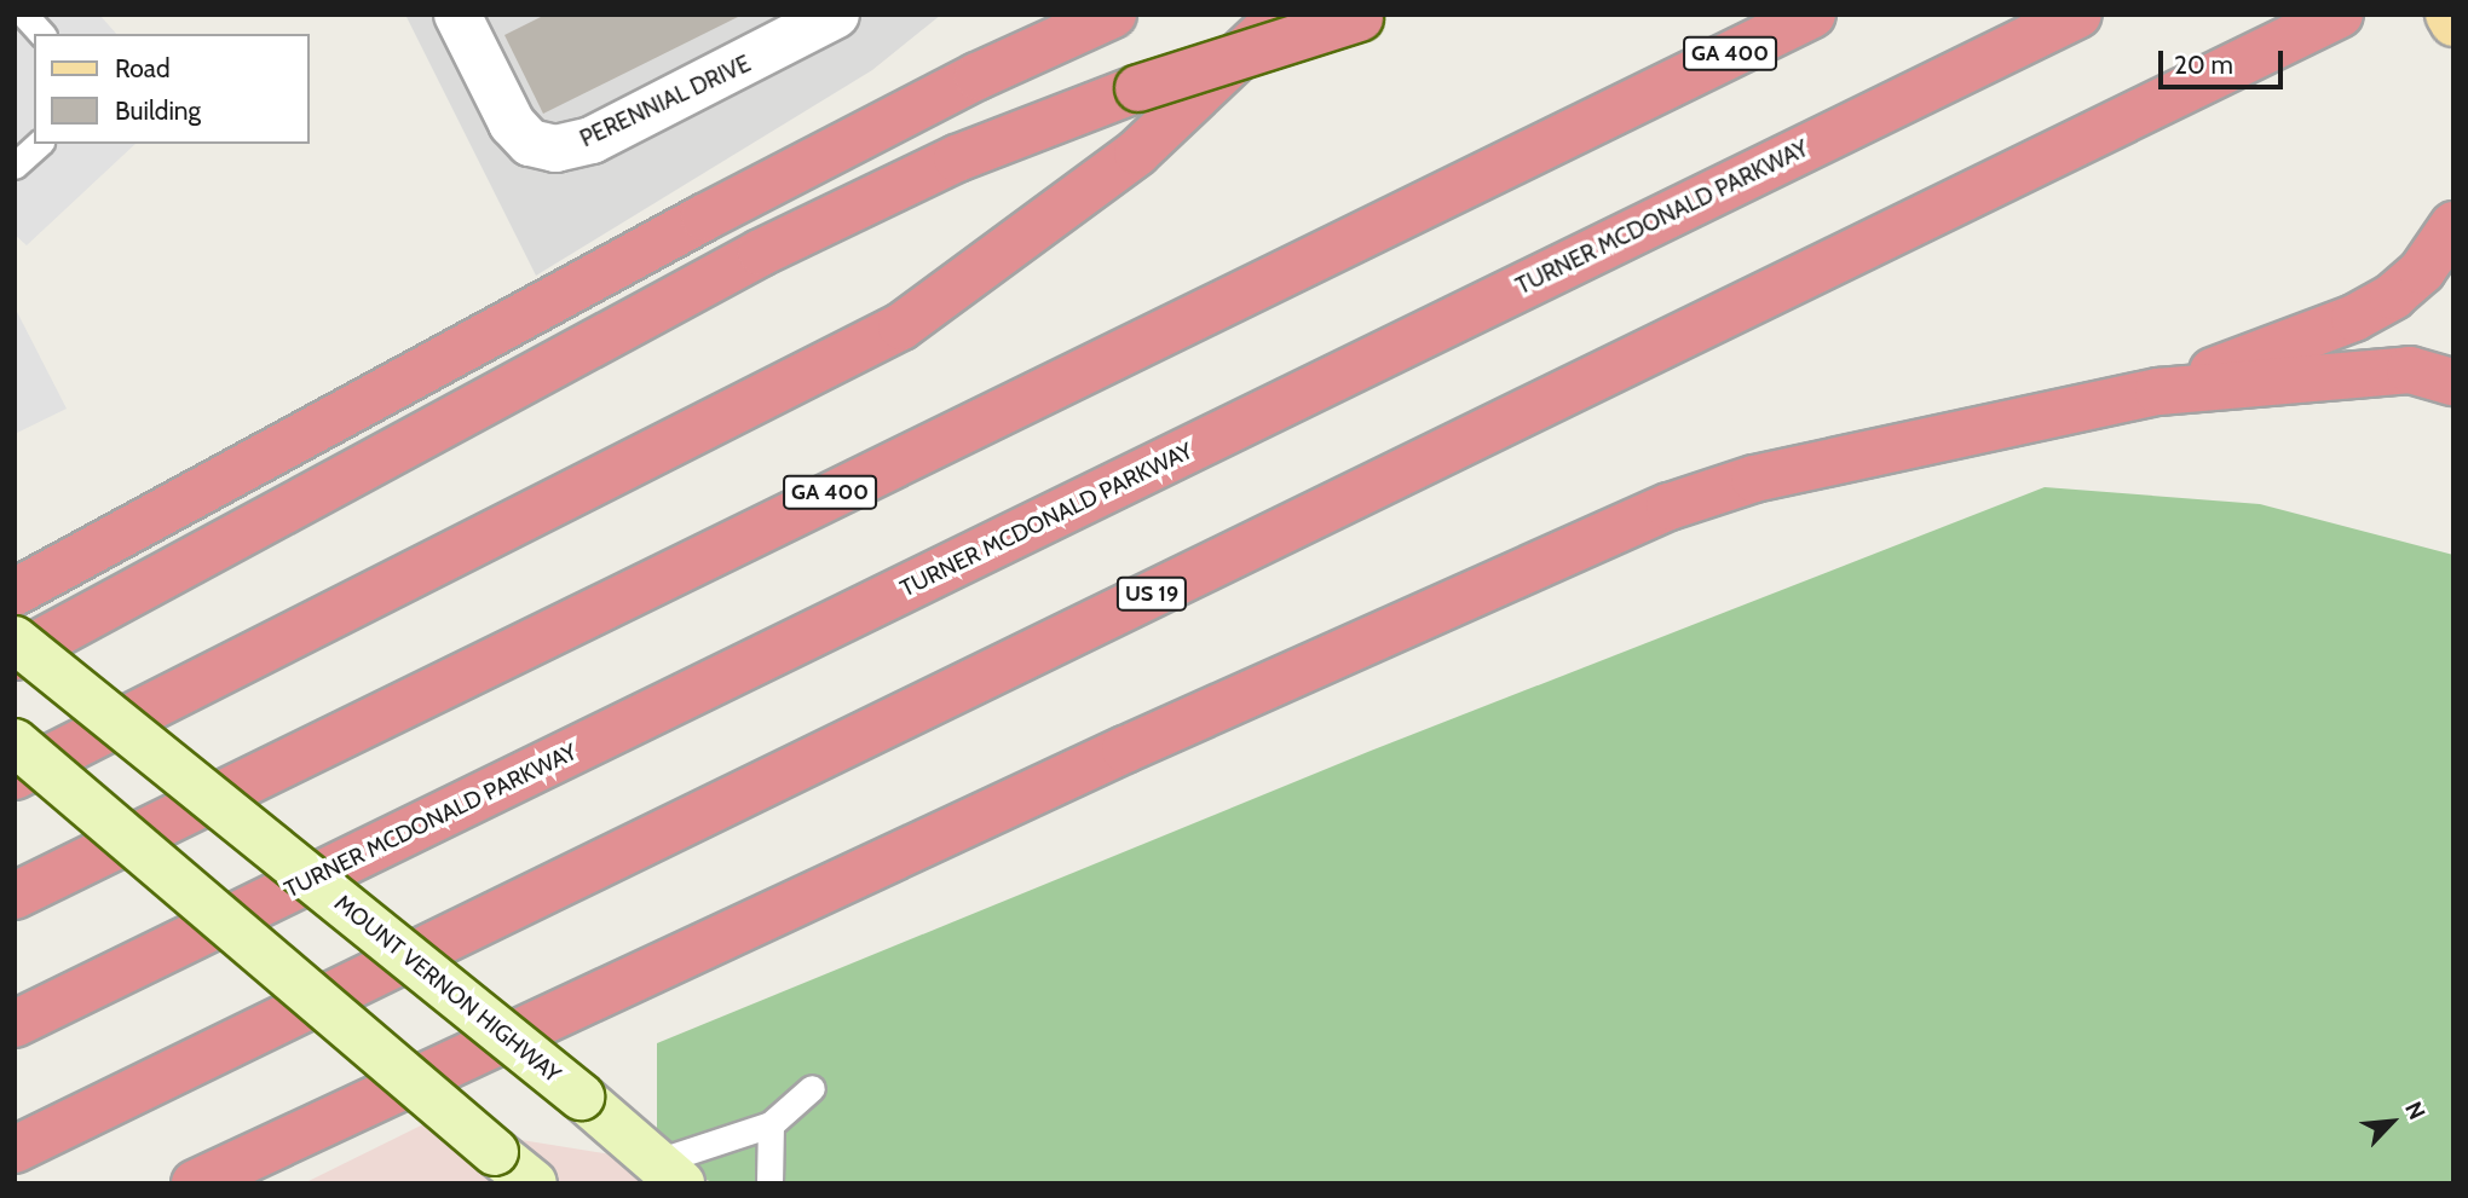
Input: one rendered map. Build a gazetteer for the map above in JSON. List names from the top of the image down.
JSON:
{
  "streets": {
    "highway": ["GA 400", "TURNER MCDONALD PARKWAY", "US 19"],
    "main road": ["MOUNT VERNON HIGHWAY"],
    "street": ["PERENNIAL DRIVE"]
  },
  "legend": ["Road", "Building"],
  "scale_bar": "20 m",
  "north": "top right"
}
